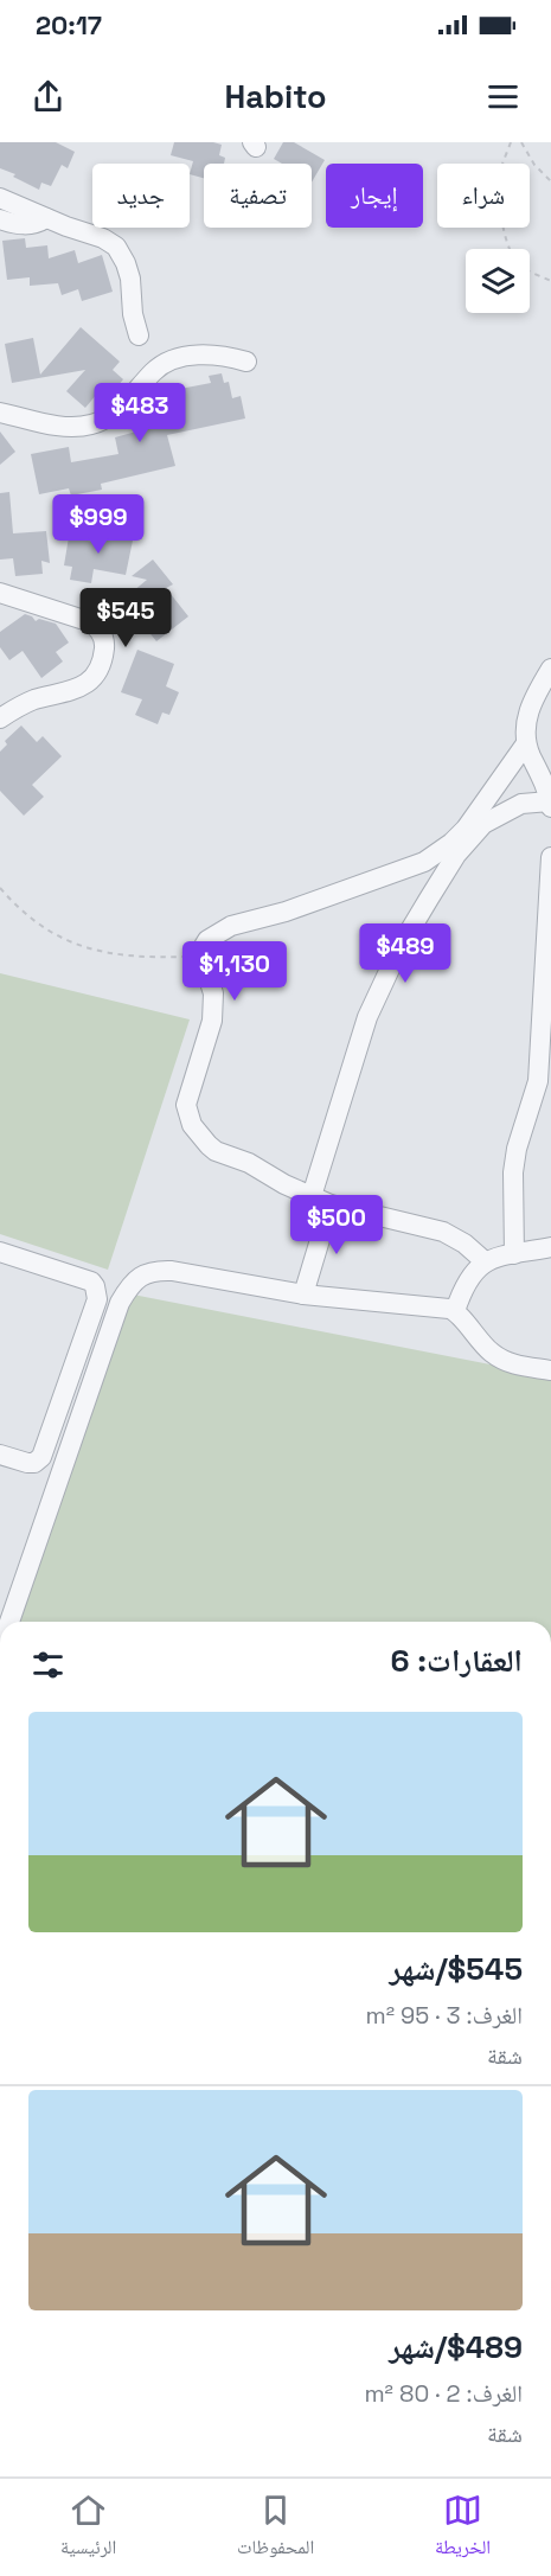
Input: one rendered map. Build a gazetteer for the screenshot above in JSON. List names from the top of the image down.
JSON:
{
  "page": {
    "status": "20:17",
    "header": "Habito",
    "chip": [
      "شراء",
      "إيجار",
      "تصفية",
      "جديد"
    ],
    "price": [
      "$483",
      "$999",
      "$545",
      "$489",
      "$1,130",
      "$500"
    ],
    "heading": "العقارات: 6",
    "list": [
      {
        "name": "$545/شهر",
        "note": "الغرف: 3 · 95 m² · شقة"
      },
      {
        "name": "$489/شهر",
        "note": "الغرف: 2 · 80 m² · شقة"
      }
    ],
    "tabs": ["الخريطة", "المحفوظات", "الرئيسية"]
  }
}
